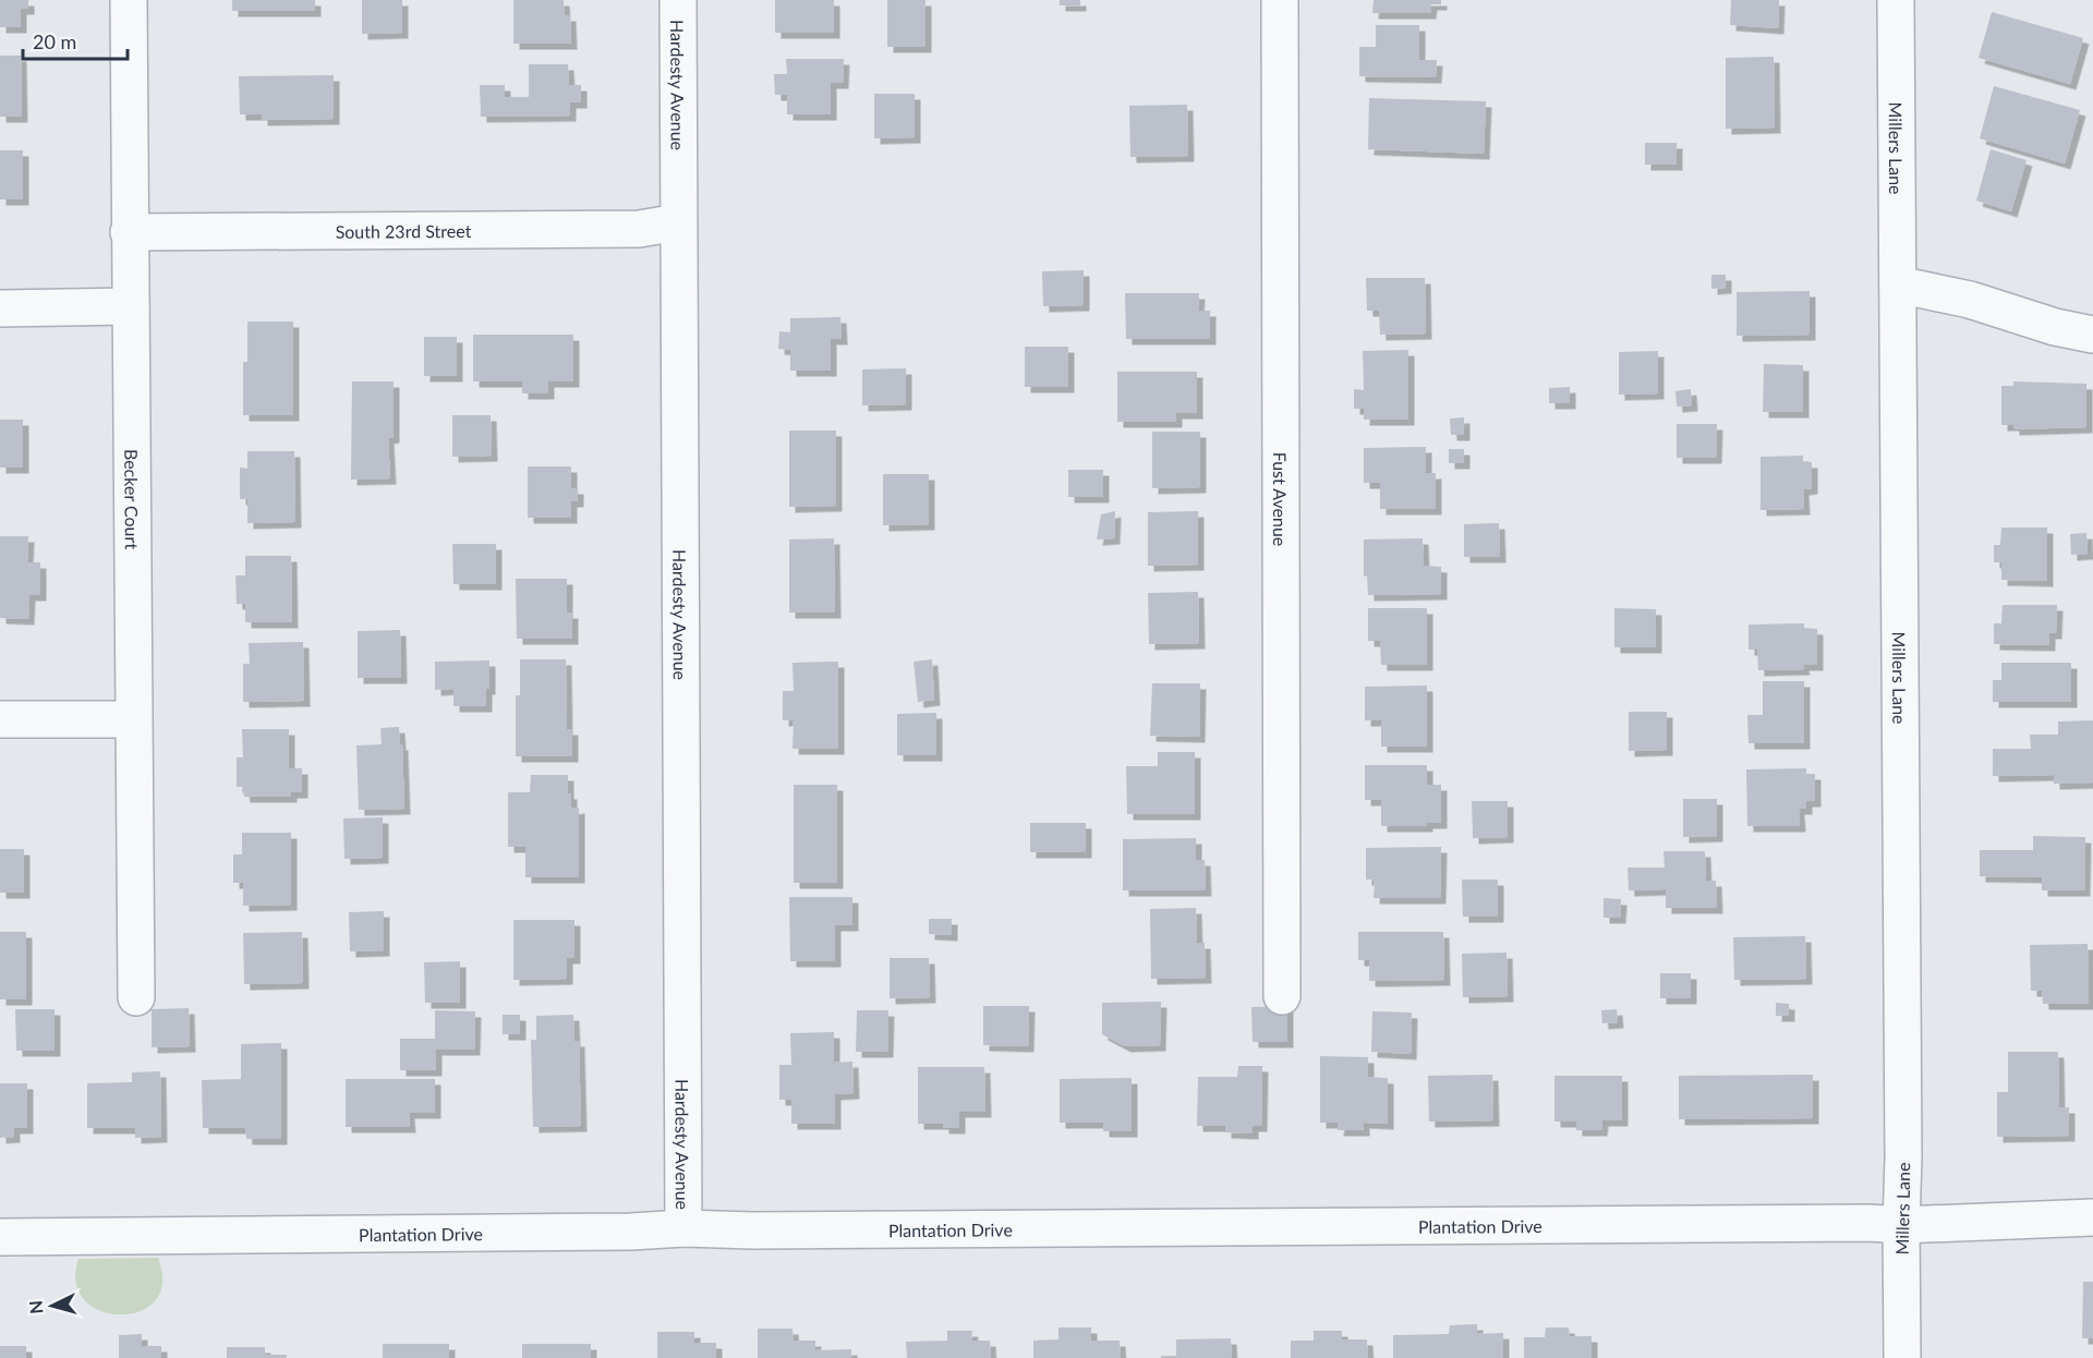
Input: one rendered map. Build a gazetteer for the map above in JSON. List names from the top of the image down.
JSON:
{
  "streets": {
    "street": [
      "Hardesty Avenue",
      "Millers Lane",
      "South 23rd Street",
      "Fust Avenue",
      "Becker Court",
      "Plantation Drive"
    ]
  },
  "crossings": [
    ["Hardesty Avenue", "South 23rd Street"],
    ["Hardesty Avenue", "Plantation Drive"],
    ["Millers Lane", "Plantation Drive"],
    ["South 23rd Street", "Becker Court"]
  ],
  "scale_bar": "20 m",
  "north": "left"
}
